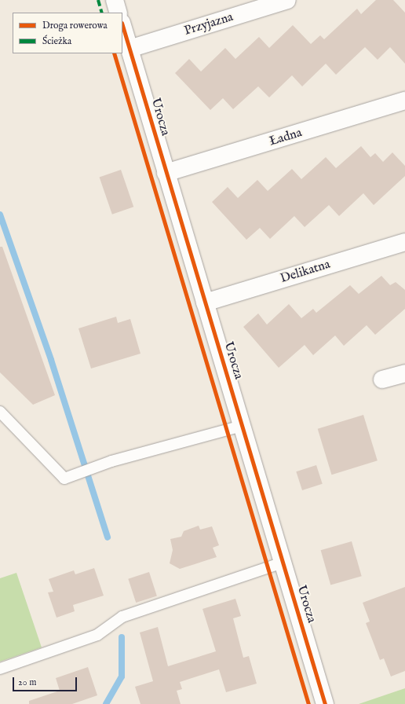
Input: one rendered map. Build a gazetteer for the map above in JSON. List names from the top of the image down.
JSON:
{
  "streets": {
    "street": [
      "Przyjazna",
      "Urocza",
      "Ładna",
      "Delikatna"
    ]
  },
  "crossings": [
    ["Przyjazna", "Urocza"],
    ["Urocza", "Ładna"],
    ["Urocza", "Delikatna"]
  ],
  "legend": ["Droga rowerowa", "Ścieżka"],
  "scale_bar": "20 m"
}
